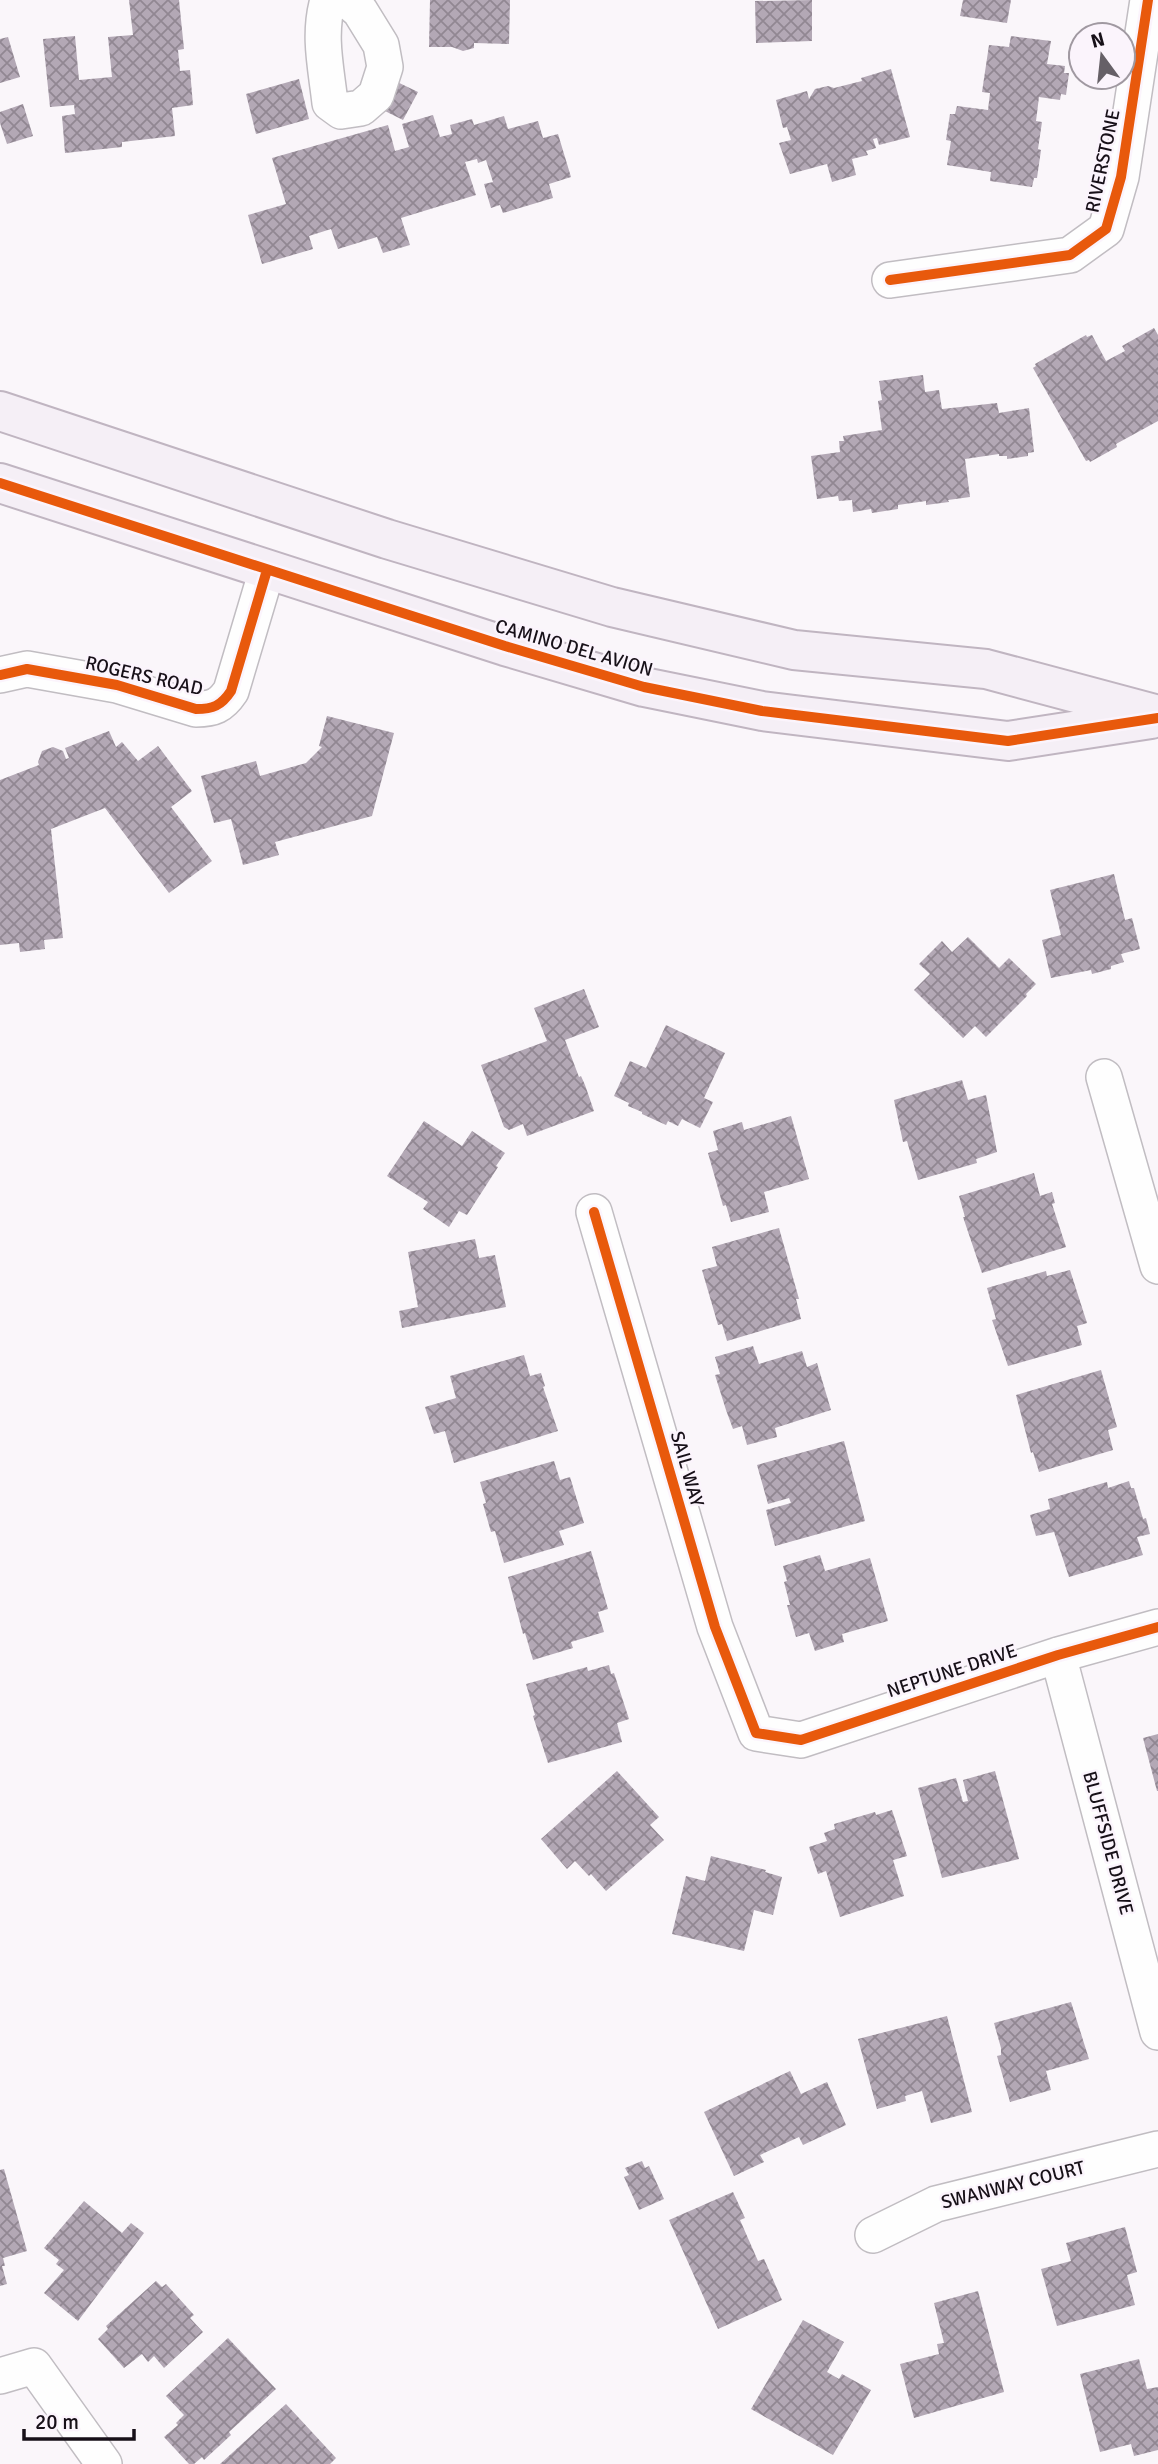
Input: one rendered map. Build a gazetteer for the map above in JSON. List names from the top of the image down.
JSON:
{
  "streets": {
    "main road": ["CAMINO DEL AVION"],
    "street": [
      "RIVERSTONE",
      "ROGERS ROAD",
      "SAIL WAY",
      "NEPTUNE DRIVE",
      "BLUFFSIDE DRIVE",
      "SWANWAY COURT"
    ]
  },
  "crossings": [
    ["CAMINO DEL AVION", "ROGERS ROAD"],
    ["SAIL WAY", "NEPTUNE DRIVE"],
    ["NEPTUNE DRIVE", "BLUFFSIDE DRIVE"]
  ],
  "scale_bar": "20 m",
  "north": "top"
}
